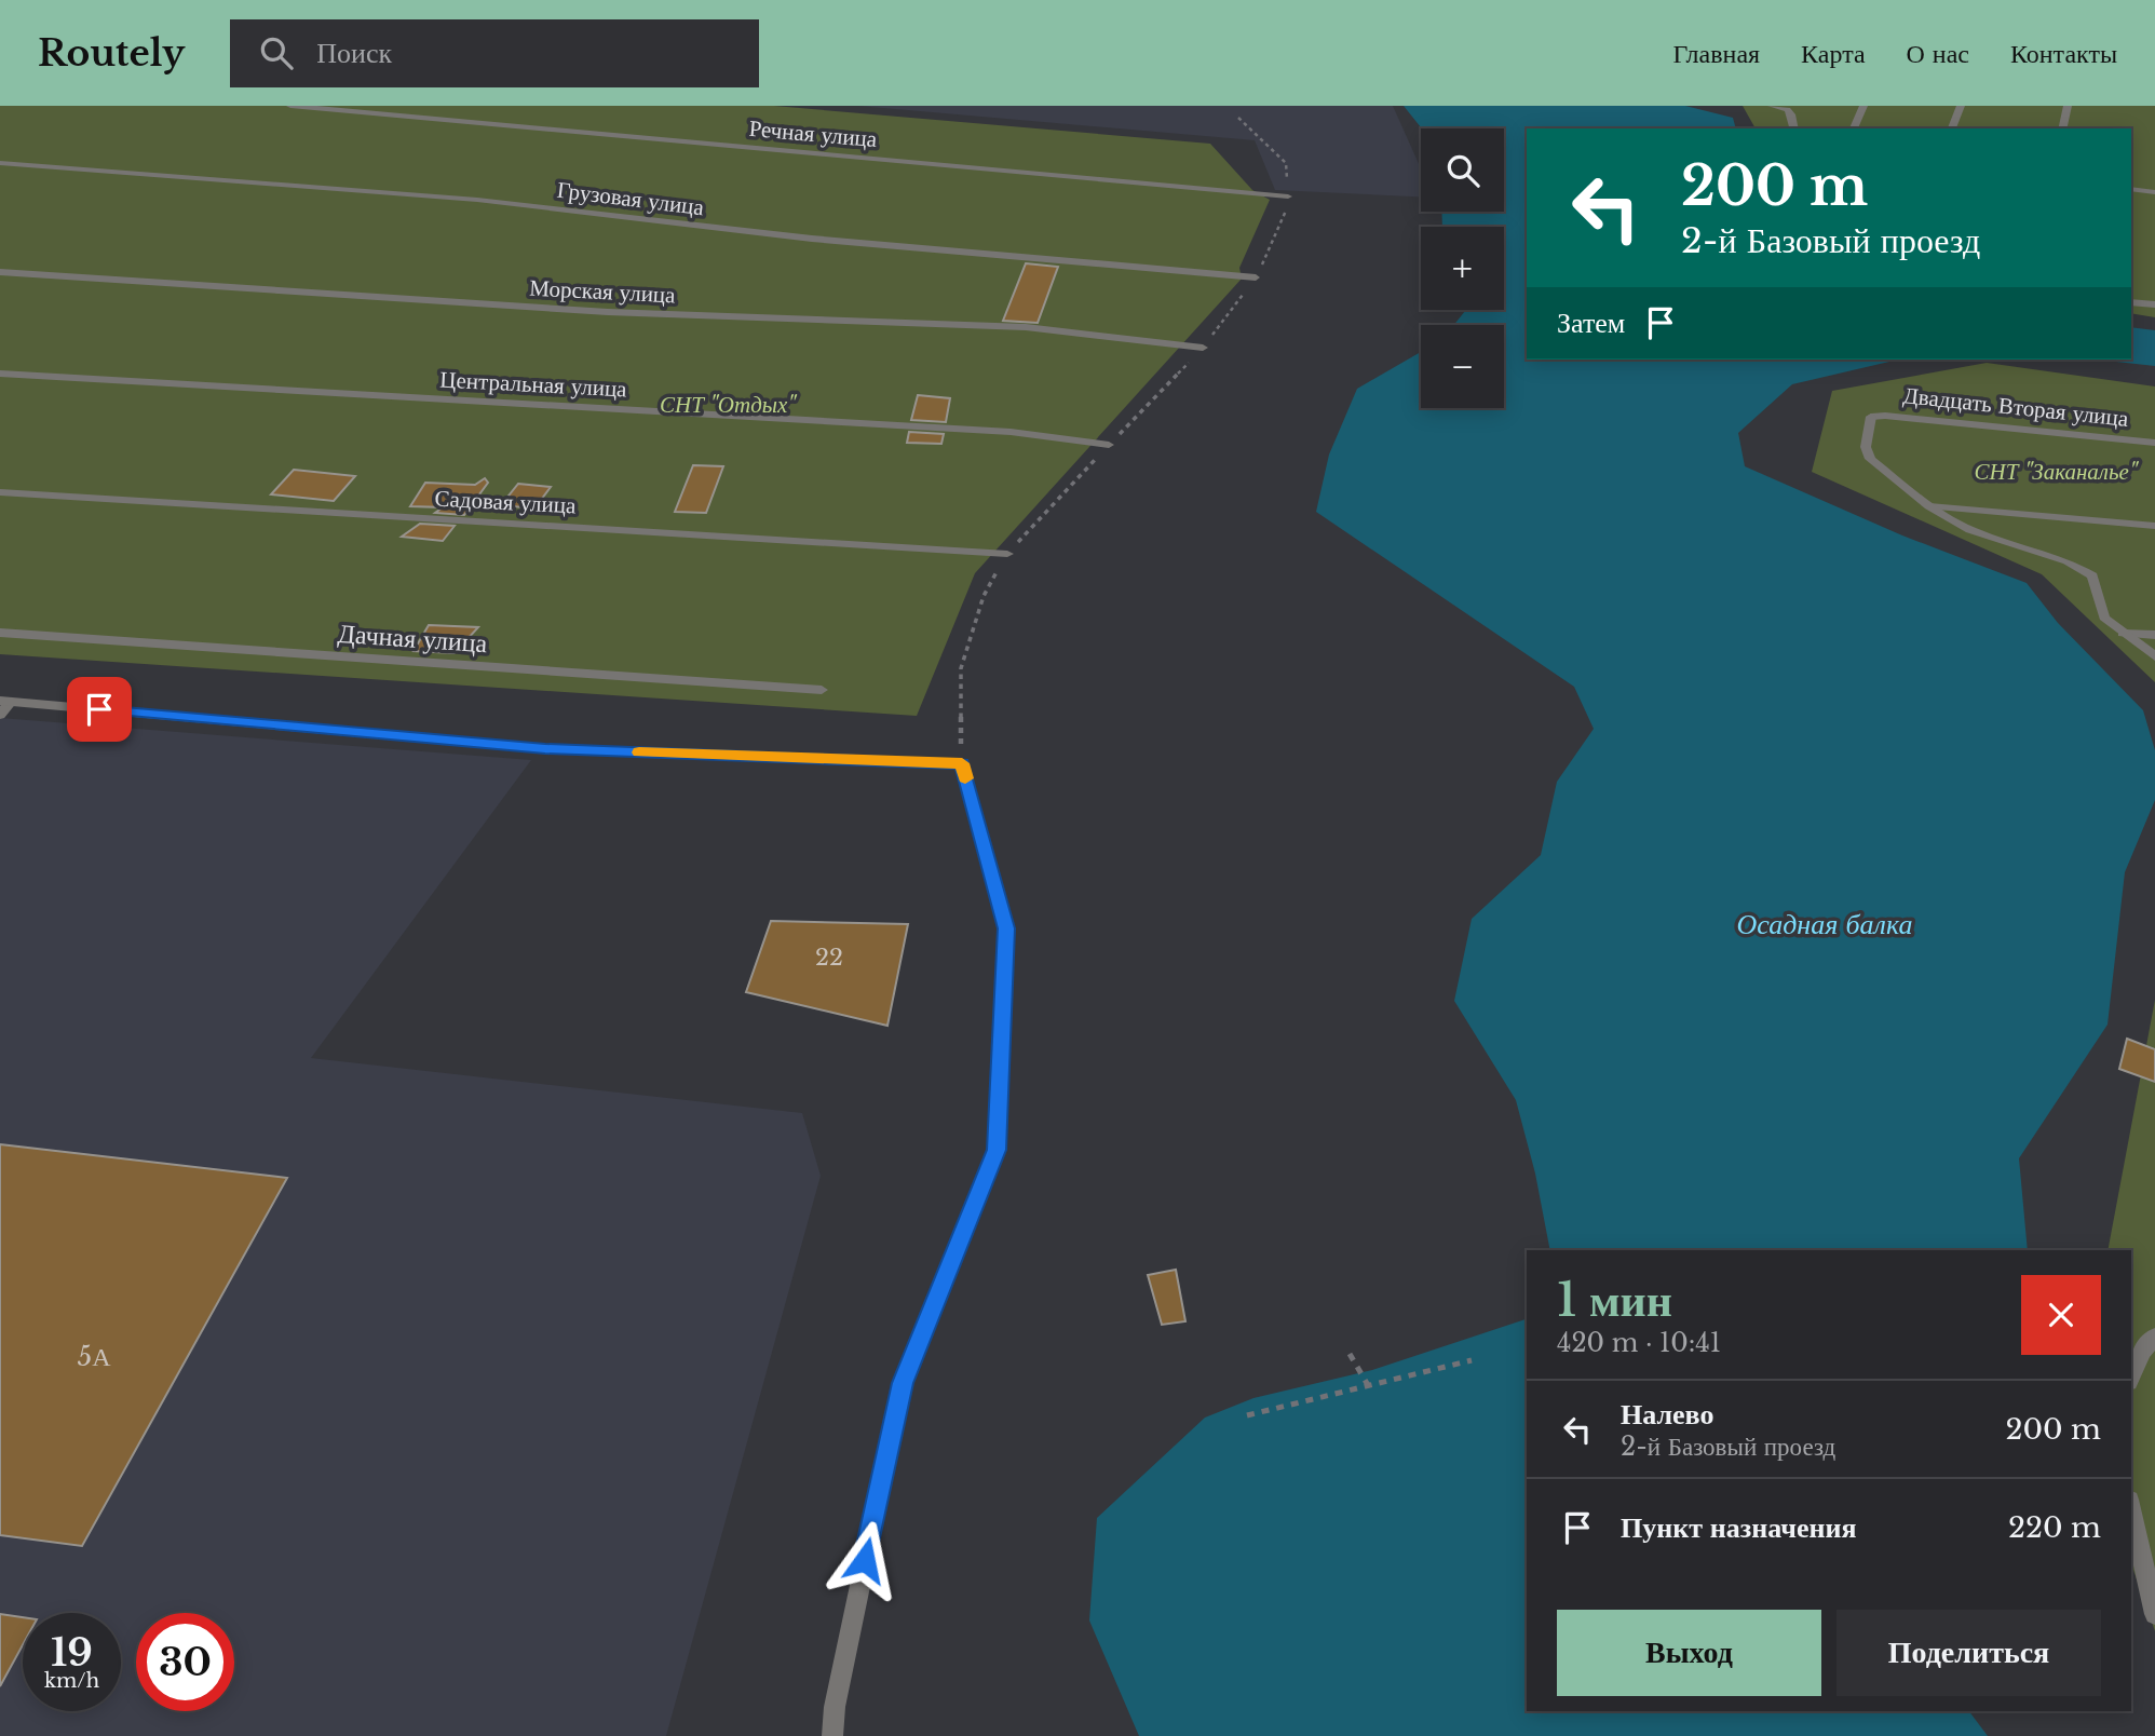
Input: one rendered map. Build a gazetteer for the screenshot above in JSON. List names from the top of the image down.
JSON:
{
  "streets": {
    "street": [
      "Речная улица",
      "Грузовая улица",
      "Морская улица",
      "Центральная улица",
      "Двадцать Вторая улица",
      "Садовая улица",
      "Дачная улица"
    ]
  },
  "water": ["Осадная балка"],
  "parks": ["СНТ \"Отдых\"", "СНТ \"Заканалье\""],
  "house_numbers": ["22", "5А"],
  "page": {
    "header": "Routely",
    "search": "Поиск",
    "nav": [
      "Главная",
      "Карта",
      "О нас",
      "Контакты"
    ],
    "map_buttons": ["+", "−"],
    "turn": ["200 m", "2-й Базовый проезд"],
    "then": "Затем",
    "heading": ["1 мин", "420 m · 10:41"],
    "list": [
      {
        "name": "Налево",
        "note": "2-й Базовый проезд",
        "value": "200 m"
      },
      {
        "name": "Пункт назначения",
        "value": "220 m"
      }
    ],
    "buttons": ["Выход", "Поделиться"],
    "speed": "19 km/h",
    "limit": "30"
  }
}
